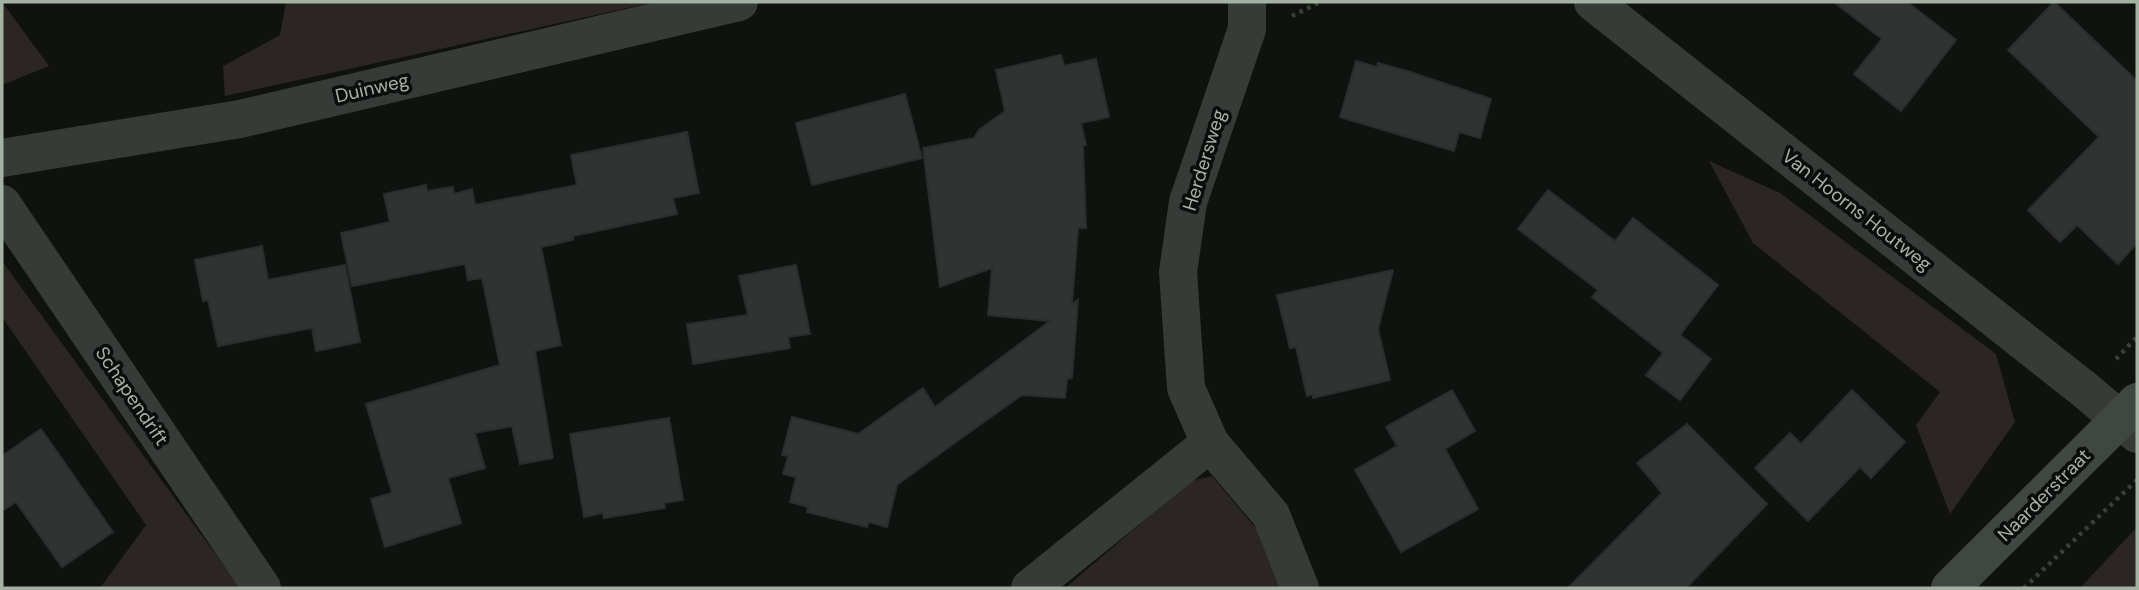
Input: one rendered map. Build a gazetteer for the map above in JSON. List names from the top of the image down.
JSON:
{
  "streets": {
    "street": [
      "Duinweg",
      "Herdersweg",
      "Van Hoorns Houtweg",
      "Schapendrift",
      "Naarderstraat"
    ]
  },
  "crossings": [
    ["Van Hoorns Houtweg", "Naarderstraat"]
  ]
}
